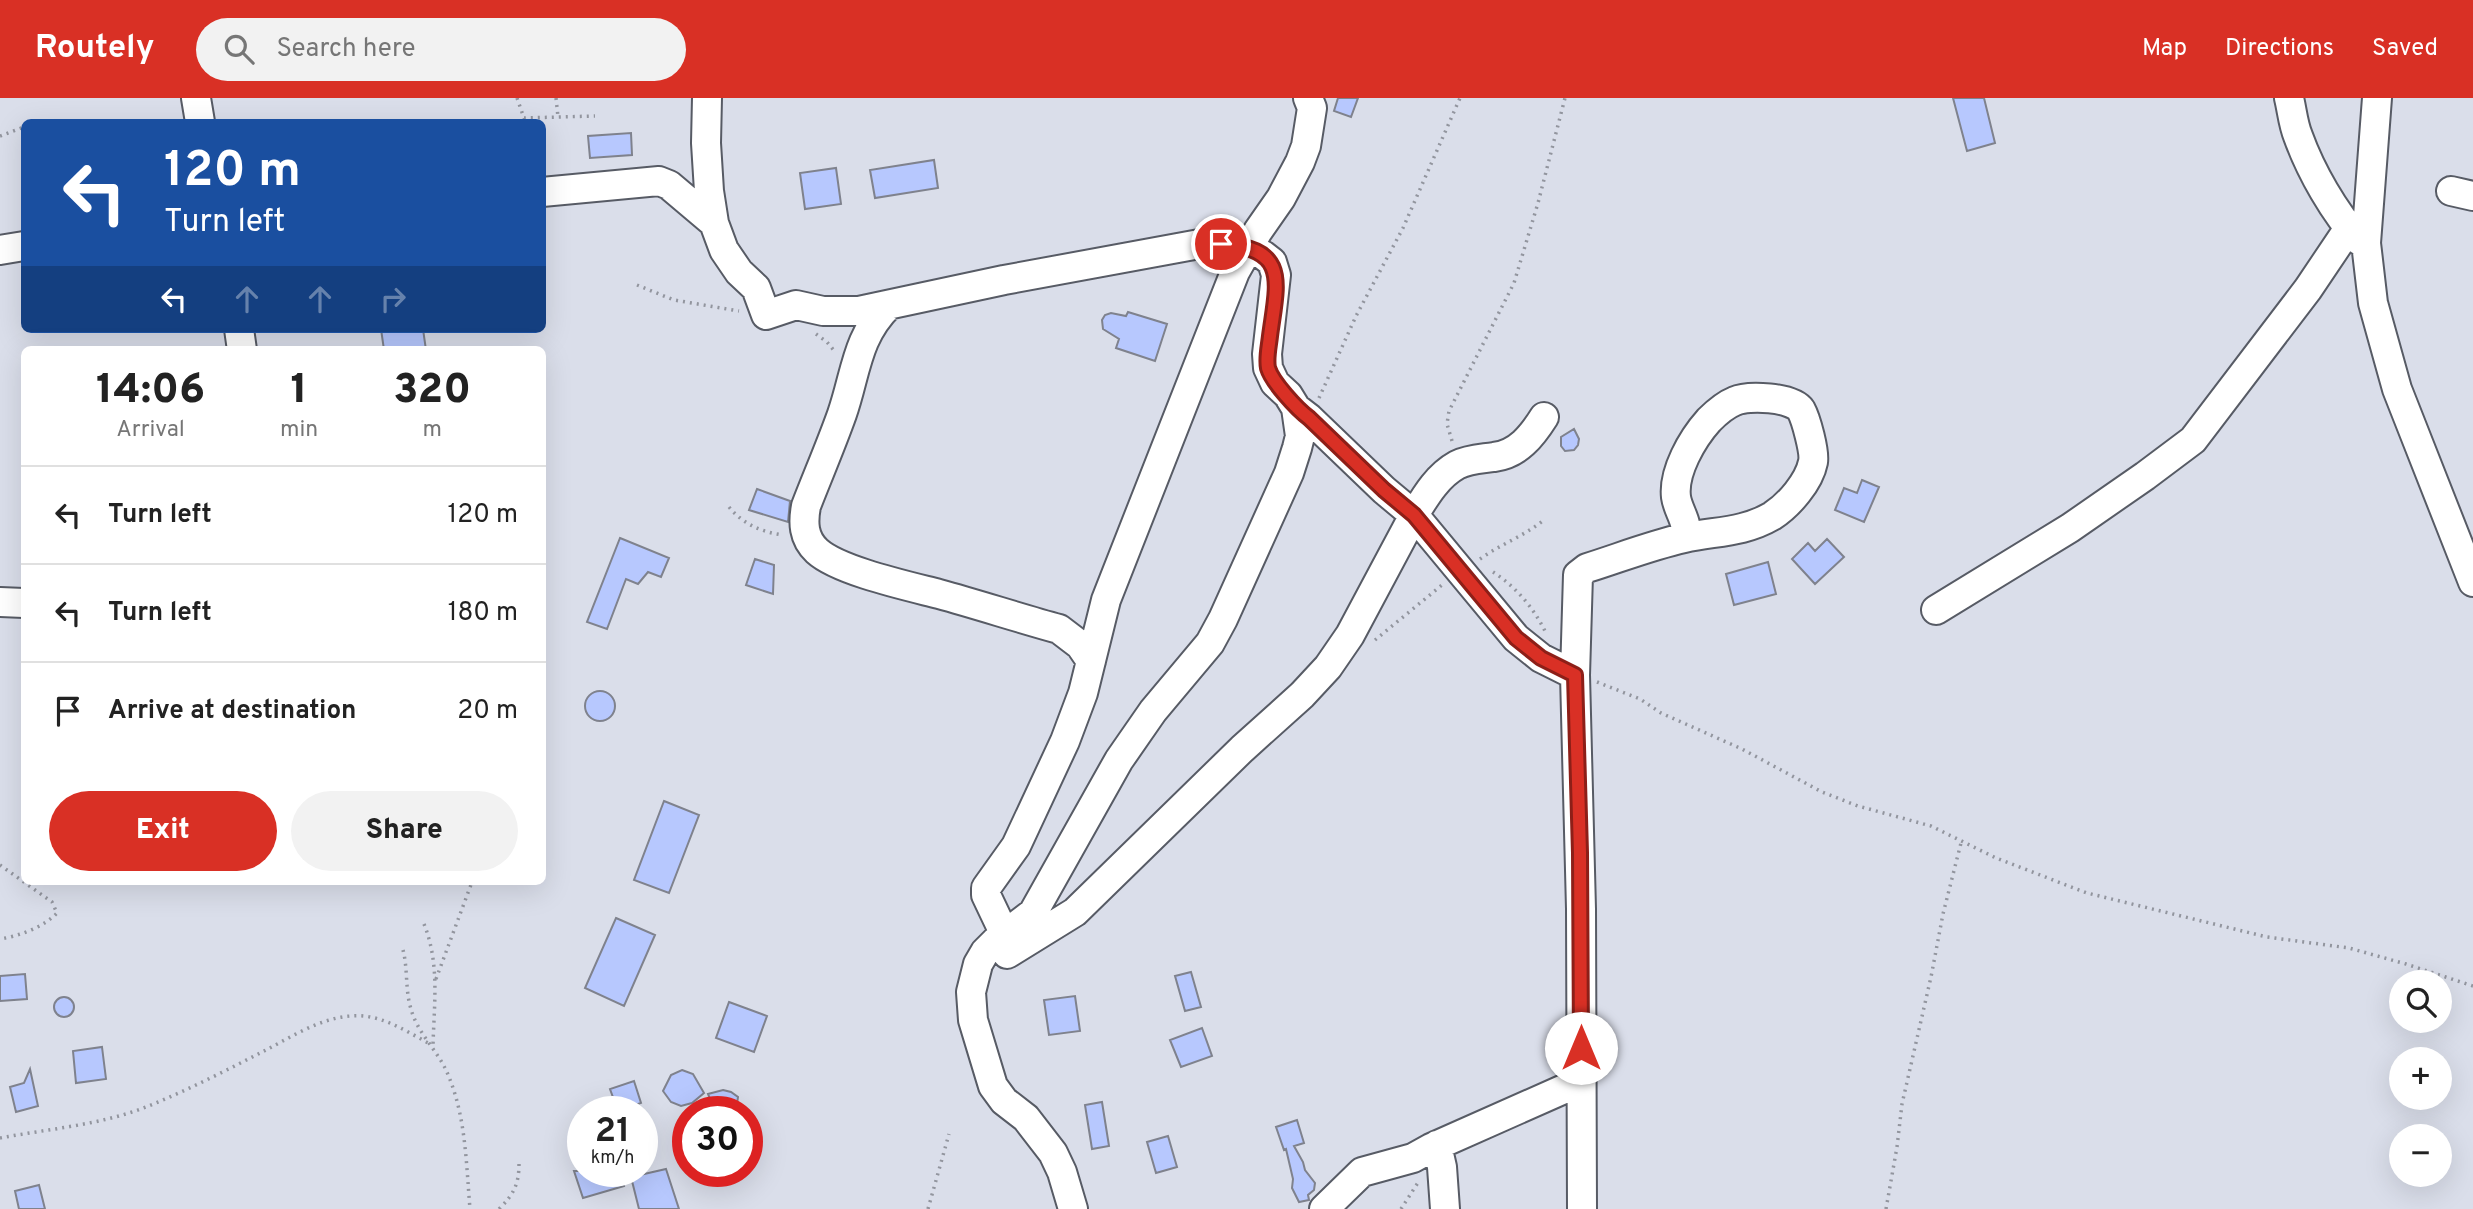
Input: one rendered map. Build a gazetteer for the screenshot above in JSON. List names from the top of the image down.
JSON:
{
  "page": {
    "header": "Routely",
    "search": "Search here",
    "nav": ["Map", "Directions", "Saved"],
    "turn": ["120 m", "Turn left"],
    "eta": [
      "14:06",
      "Arrival",
      "1",
      "min",
      "320",
      "m"
    ],
    "list": [
      {
        "name": "Turn left",
        "value": "120 m"
      },
      {
        "name": "Turn left",
        "value": "180 m"
      },
      {
        "name": "Arrive at destination",
        "value": "20 m"
      }
    ],
    "buttons": ["Exit", "Share"],
    "map_buttons": ["+", "−"],
    "speed": "21 km/h",
    "limit": "30"
  }
}
